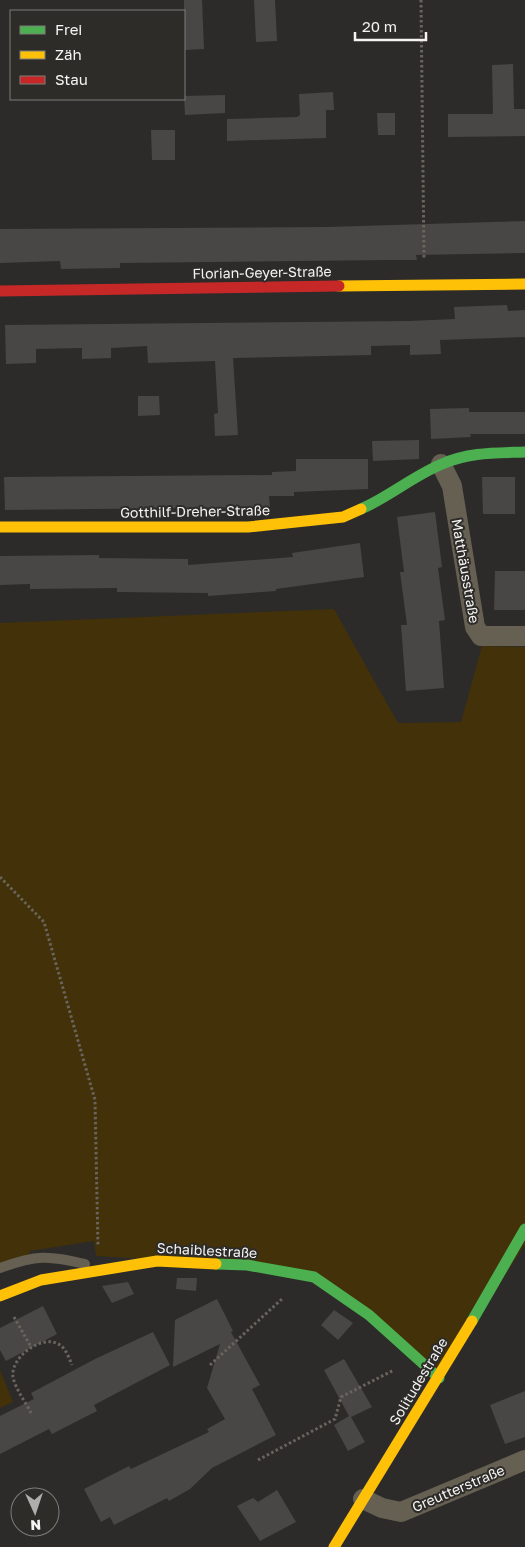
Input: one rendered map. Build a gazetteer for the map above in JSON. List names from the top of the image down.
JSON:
{
  "streets": {
    "street": [
      "Florian-Geyer-Straße",
      "Gotthilf-Dreher-Straße",
      "Matthäusstraße",
      "Schaiblestraße",
      "Solitudestraße",
      "Greutterstraße"
    ]
  },
  "crossings": [
    ["Gotthilf-Dreher-Straße", "Matthäusstraße"],
    ["Schaiblestraße", "Solitudestraße"],
    ["Solitudestraße", "Greutterstraße"]
  ],
  "legend": ["Frei", "Zäh", "Stau"],
  "scale_bar": "20 m",
  "north": "bottom"
}
